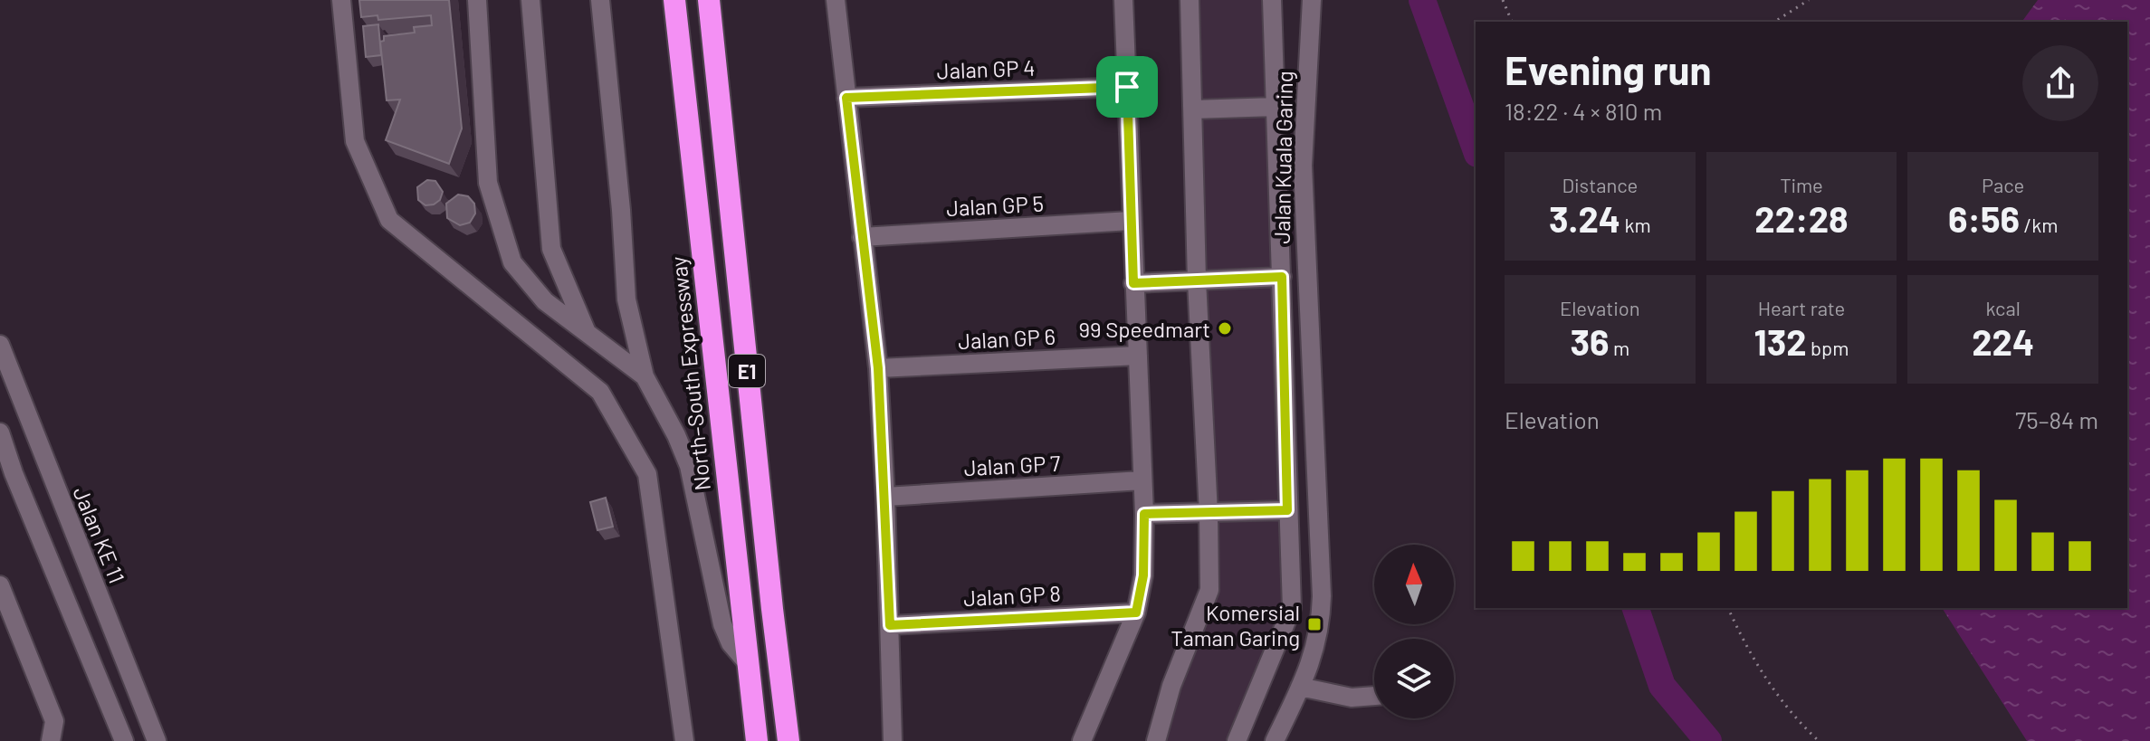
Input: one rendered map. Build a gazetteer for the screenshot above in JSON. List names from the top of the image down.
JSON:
{
  "streets": {
    "highway": ["E1", "North–South Expressway"],
    "street": [
      "Jalan GP 4",
      "Jalan Kuala Garing",
      "Jalan GP 5",
      "Jalan GP 6",
      "Jalan GP 7",
      "Jalan KE 11",
      "Jalan GP 8"
    ]
  },
  "places": {
    "other": ["99 Speedmart"],
    "transit": ["Komersial Taman Garing"]
  },
  "north": "top",
  "page": {
    "heading": ["Evening run", "18:22 · 4 × 810 m"],
    "stats": [
      ["Distance", "3.24 km"],
      ["Time", "22:28"],
      ["Pace", "6:56 /km"],
      ["Elevation", "36 m"],
      ["Heart rate", "132 bpm"],
      ["kcal", "224"]
    ],
    "chart": ["Elevation", "75–84 m"]
  }
}
